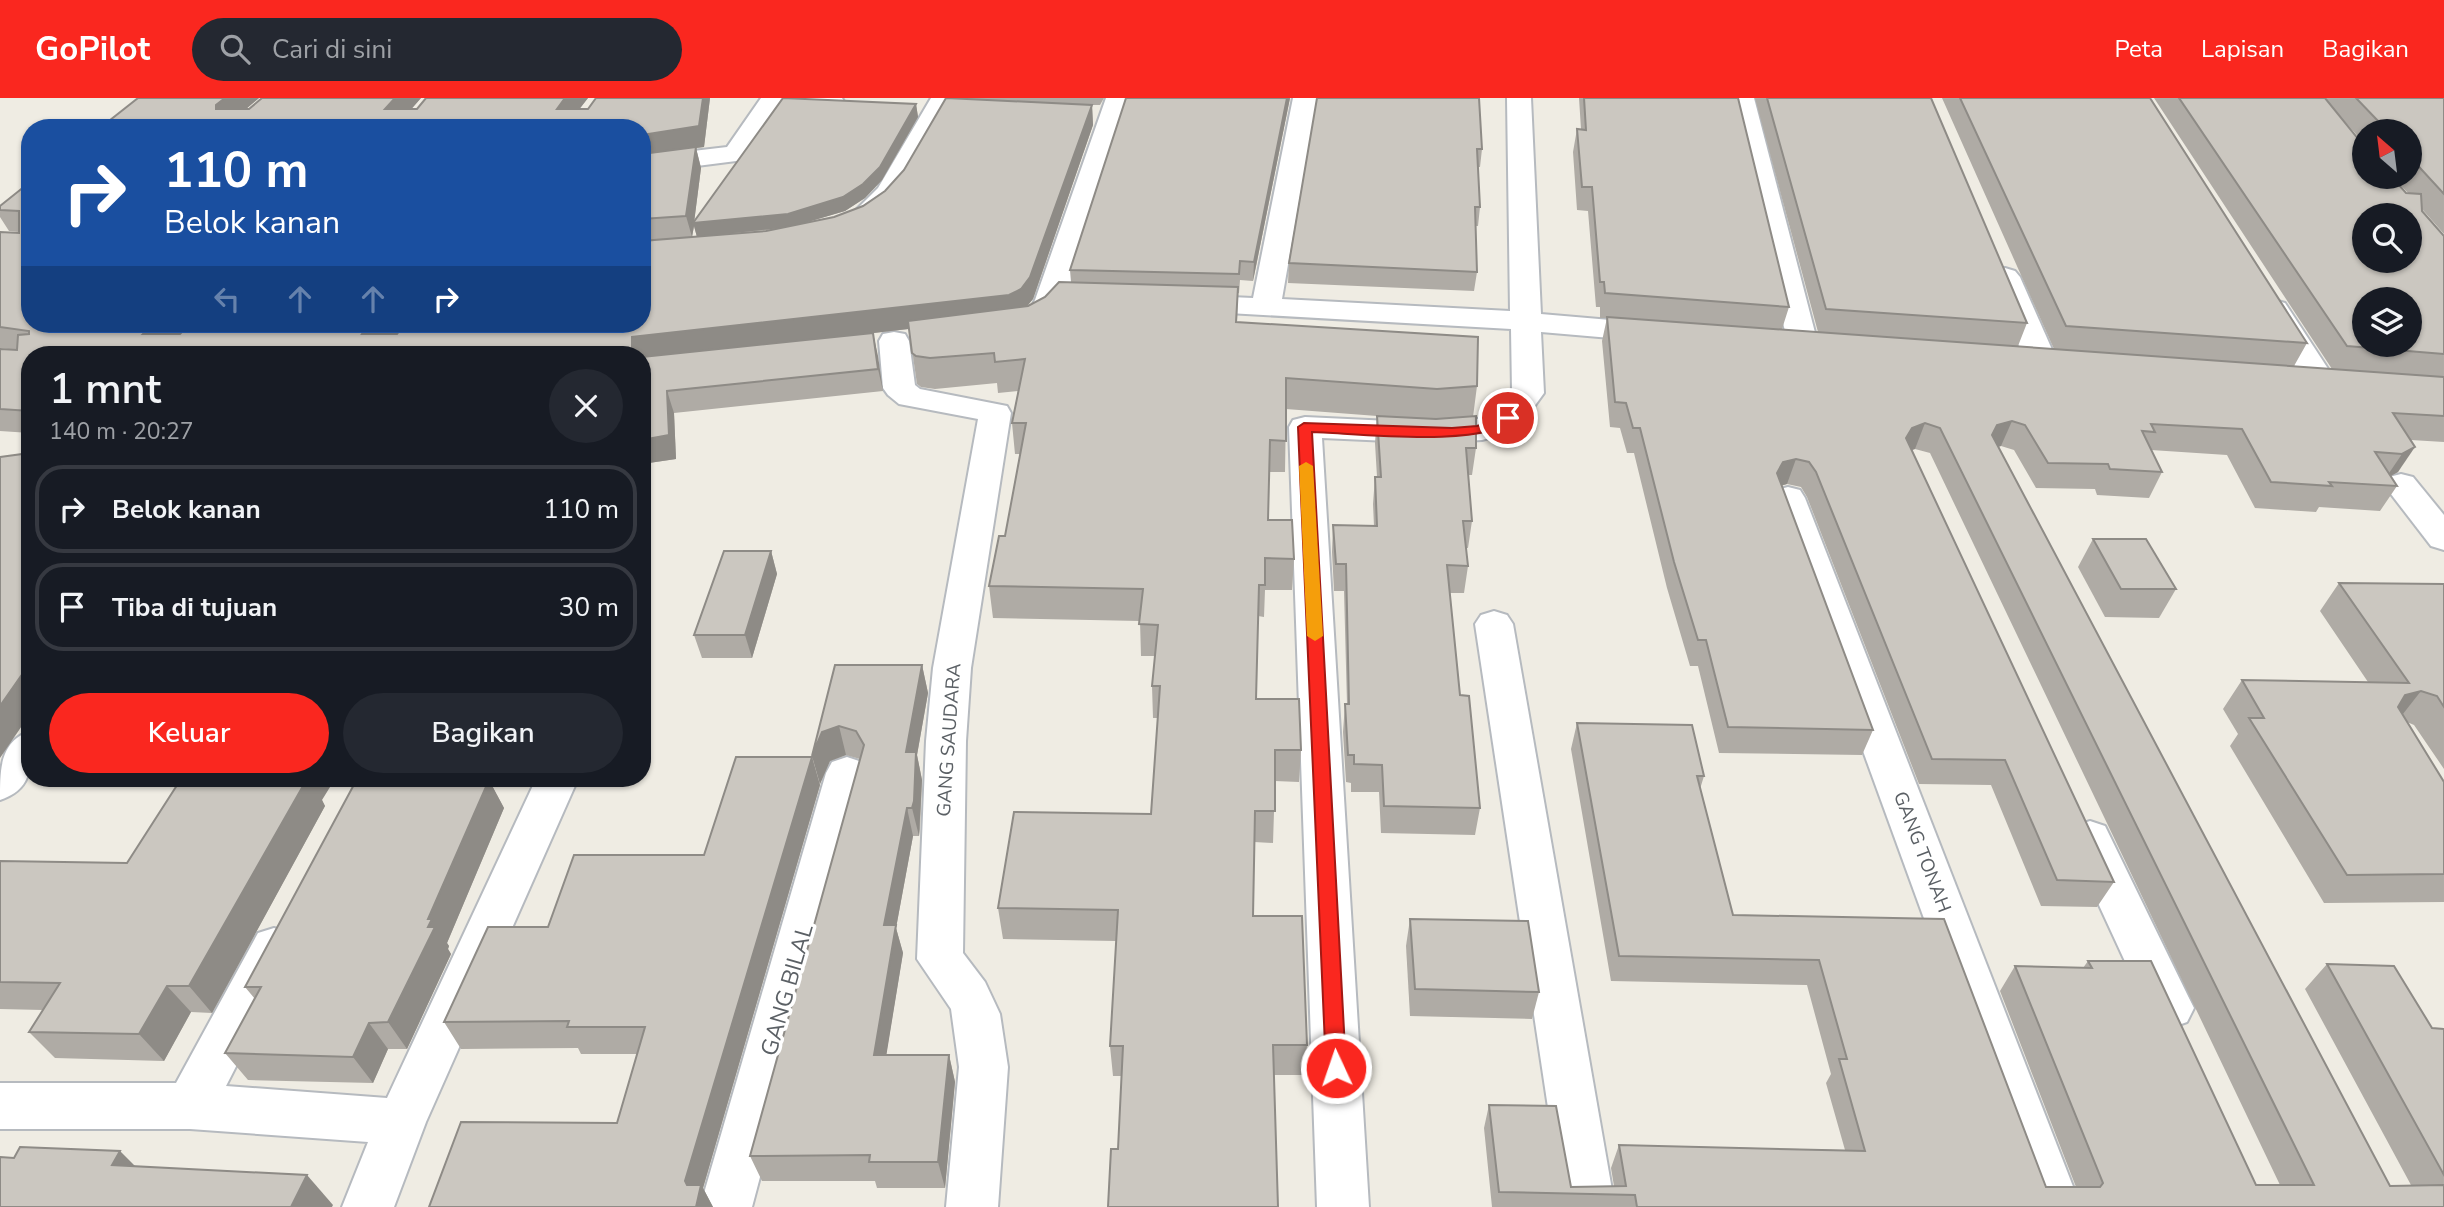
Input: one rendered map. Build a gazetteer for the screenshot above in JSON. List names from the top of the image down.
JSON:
{
  "streets": {
    "street": ["GANG SAUDARA", "GANG TONAH", "GANG BILAL"]
  },
  "north": "top left",
  "page": {
    "header": "GoPilot",
    "search": "Cari di sini",
    "nav": ["Peta", "Lapisan", "Bagikan"],
    "turn": ["110 m", "Belok kanan"],
    "heading": ["1 mnt", "140 m · 20:27"],
    "list": [
      {
        "name": "Belok kanan",
        "value": "110 m"
      },
      {
        "name": "Tiba di tujuan",
        "value": "30 m"
      }
    ],
    "buttons": ["Keluar", "Bagikan"]
  }
}
